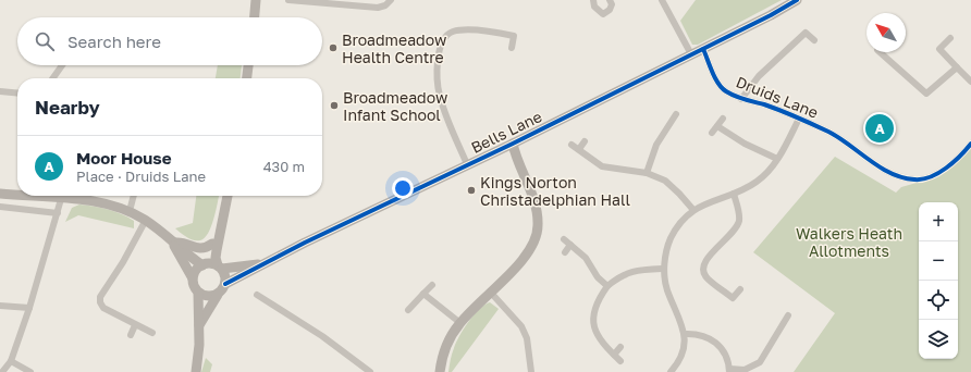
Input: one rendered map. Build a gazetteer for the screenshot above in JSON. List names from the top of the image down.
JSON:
{
  "streets": {
    "street": ["Druids Lane", "Bells Lane"]
  },
  "crossings": [
    ["Druids Lane", "Bells Lane"]
  ],
  "parks": ["Walkers Heath Allotments"],
  "places": ["Broadmeadow Health Centre", "Broadmeadow Infant School", "Kings Norton Christadelphian Hall"],
  "north": "top left",
  "page": {
    "search": "Search here",
    "heading": "Nearby",
    "pins": "A",
    "list": [
      {
        "mark": "A",
        "name": "Moor House",
        "note": "Place · Druids Lane",
        "value": "430 m"
      }
    ],
    "map_buttons": ["+", "−"]
  }
}
